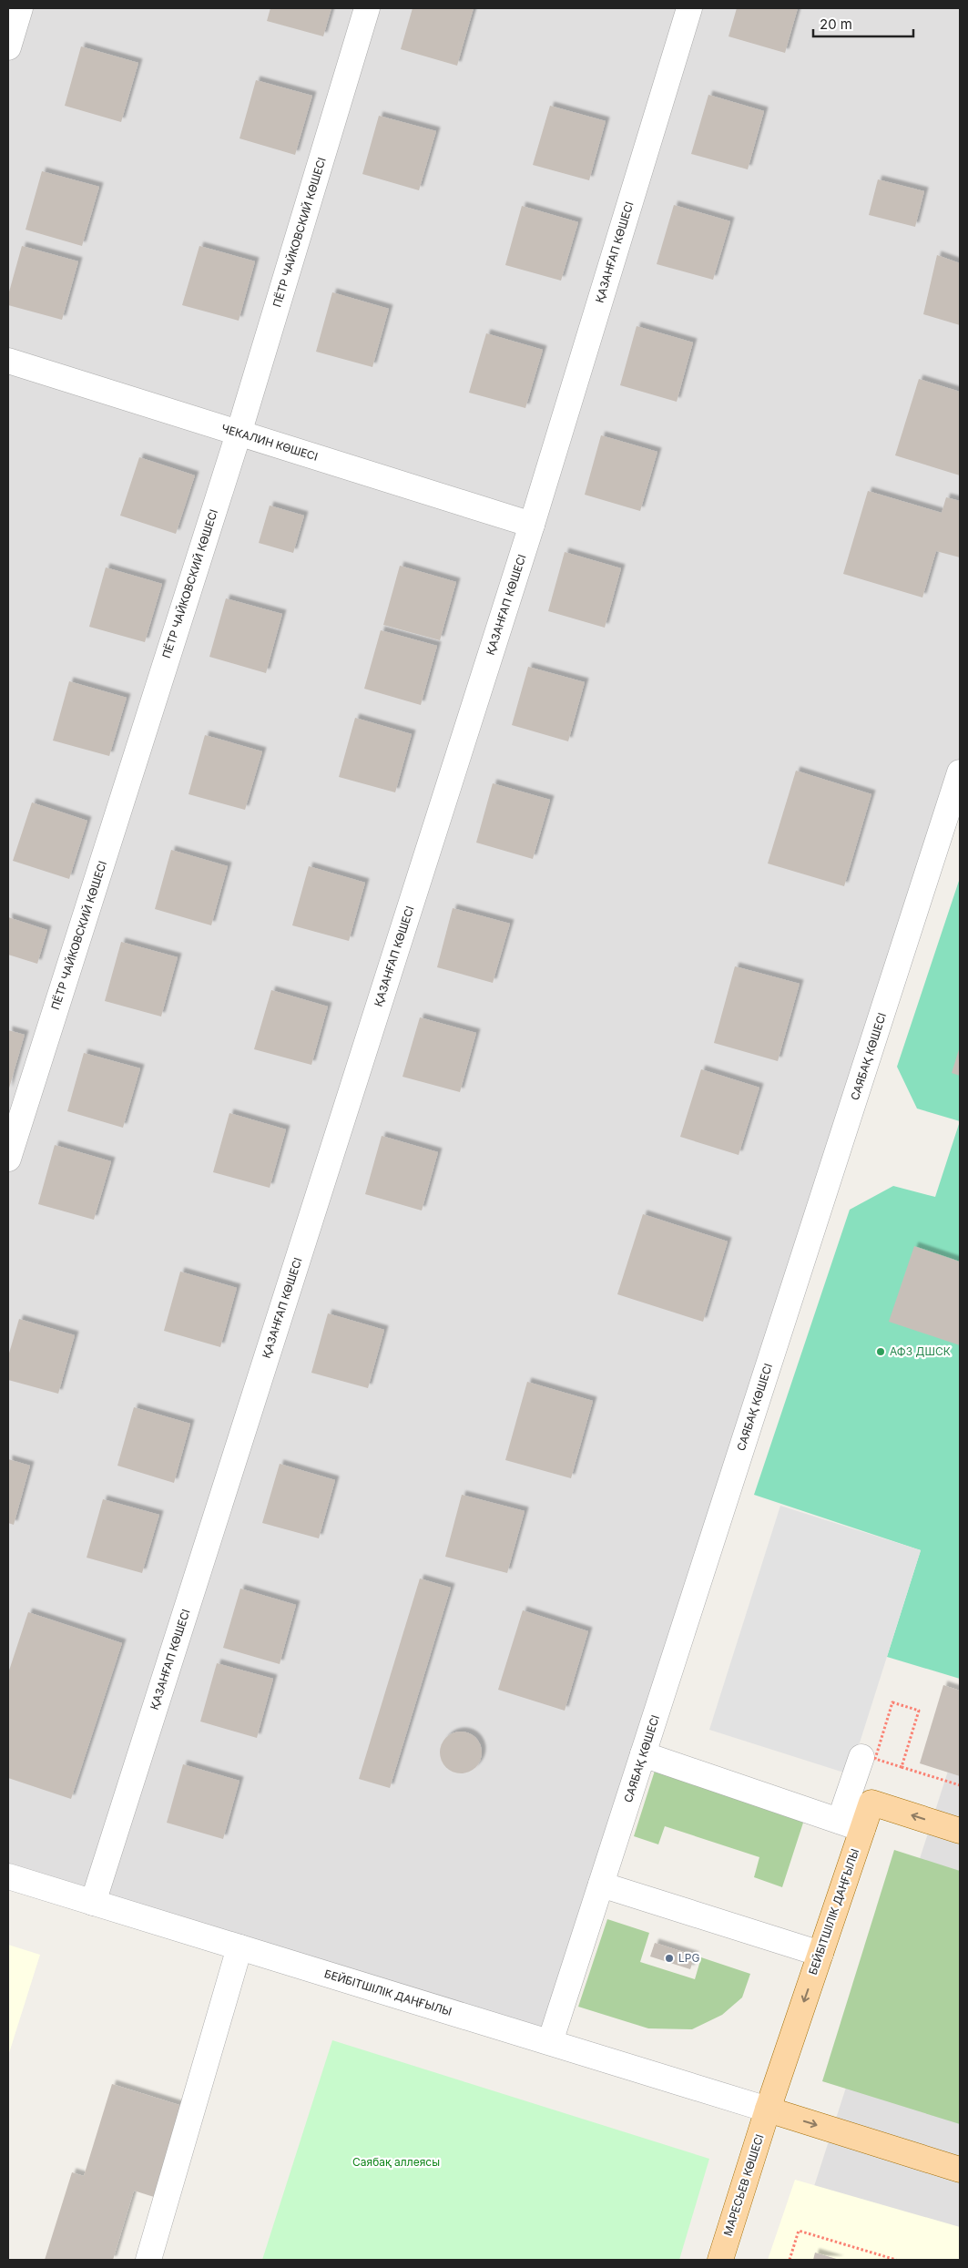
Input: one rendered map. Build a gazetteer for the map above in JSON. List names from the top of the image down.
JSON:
{
  "streets": {
    "main road": ["БЕЙБІТШІЛІК ДАҢҒЫЛЫ", "МАРЕСЬЕВ КӨШЕСІ"],
    "street": [
      "ПЁТР ЧАЙКОВСКИЙ КӨШЕСІ",
      "ҚАЗАНҒАП КӨШЕСІ",
      "ЧЕКАЛИН КӨШЕСІ",
      "САЯБАҚ КӨШЕСІ"
    ]
  },
  "crossings": [
    ["ПЁТР ЧАЙКОВСКИЙ КӨШЕСІ", "ЧЕКАЛИН КӨШЕСІ"],
    ["ҚАЗАНҒАП КӨШЕСІ", "ЧЕКАЛИН КӨШЕСІ"],
    ["ҚАЗАНҒАП КӨШЕСІ", "БЕЙБІТШІЛІК ДАҢҒЫЛЫ"],
    ["САЯБАҚ КӨШЕСІ", "БЕЙБІТШІЛІК ДАҢҒЫЛЫ"],
    ["БЕЙБІТШІЛІК ДАҢҒЫЛЫ", "МАРЕСЬЕВ КӨШЕСІ"]
  ],
  "parks": ["Саябақ аллеясы"],
  "places": ["АФЗ ДШСК", "LPG"],
  "scale_bar": "20 m"
}
